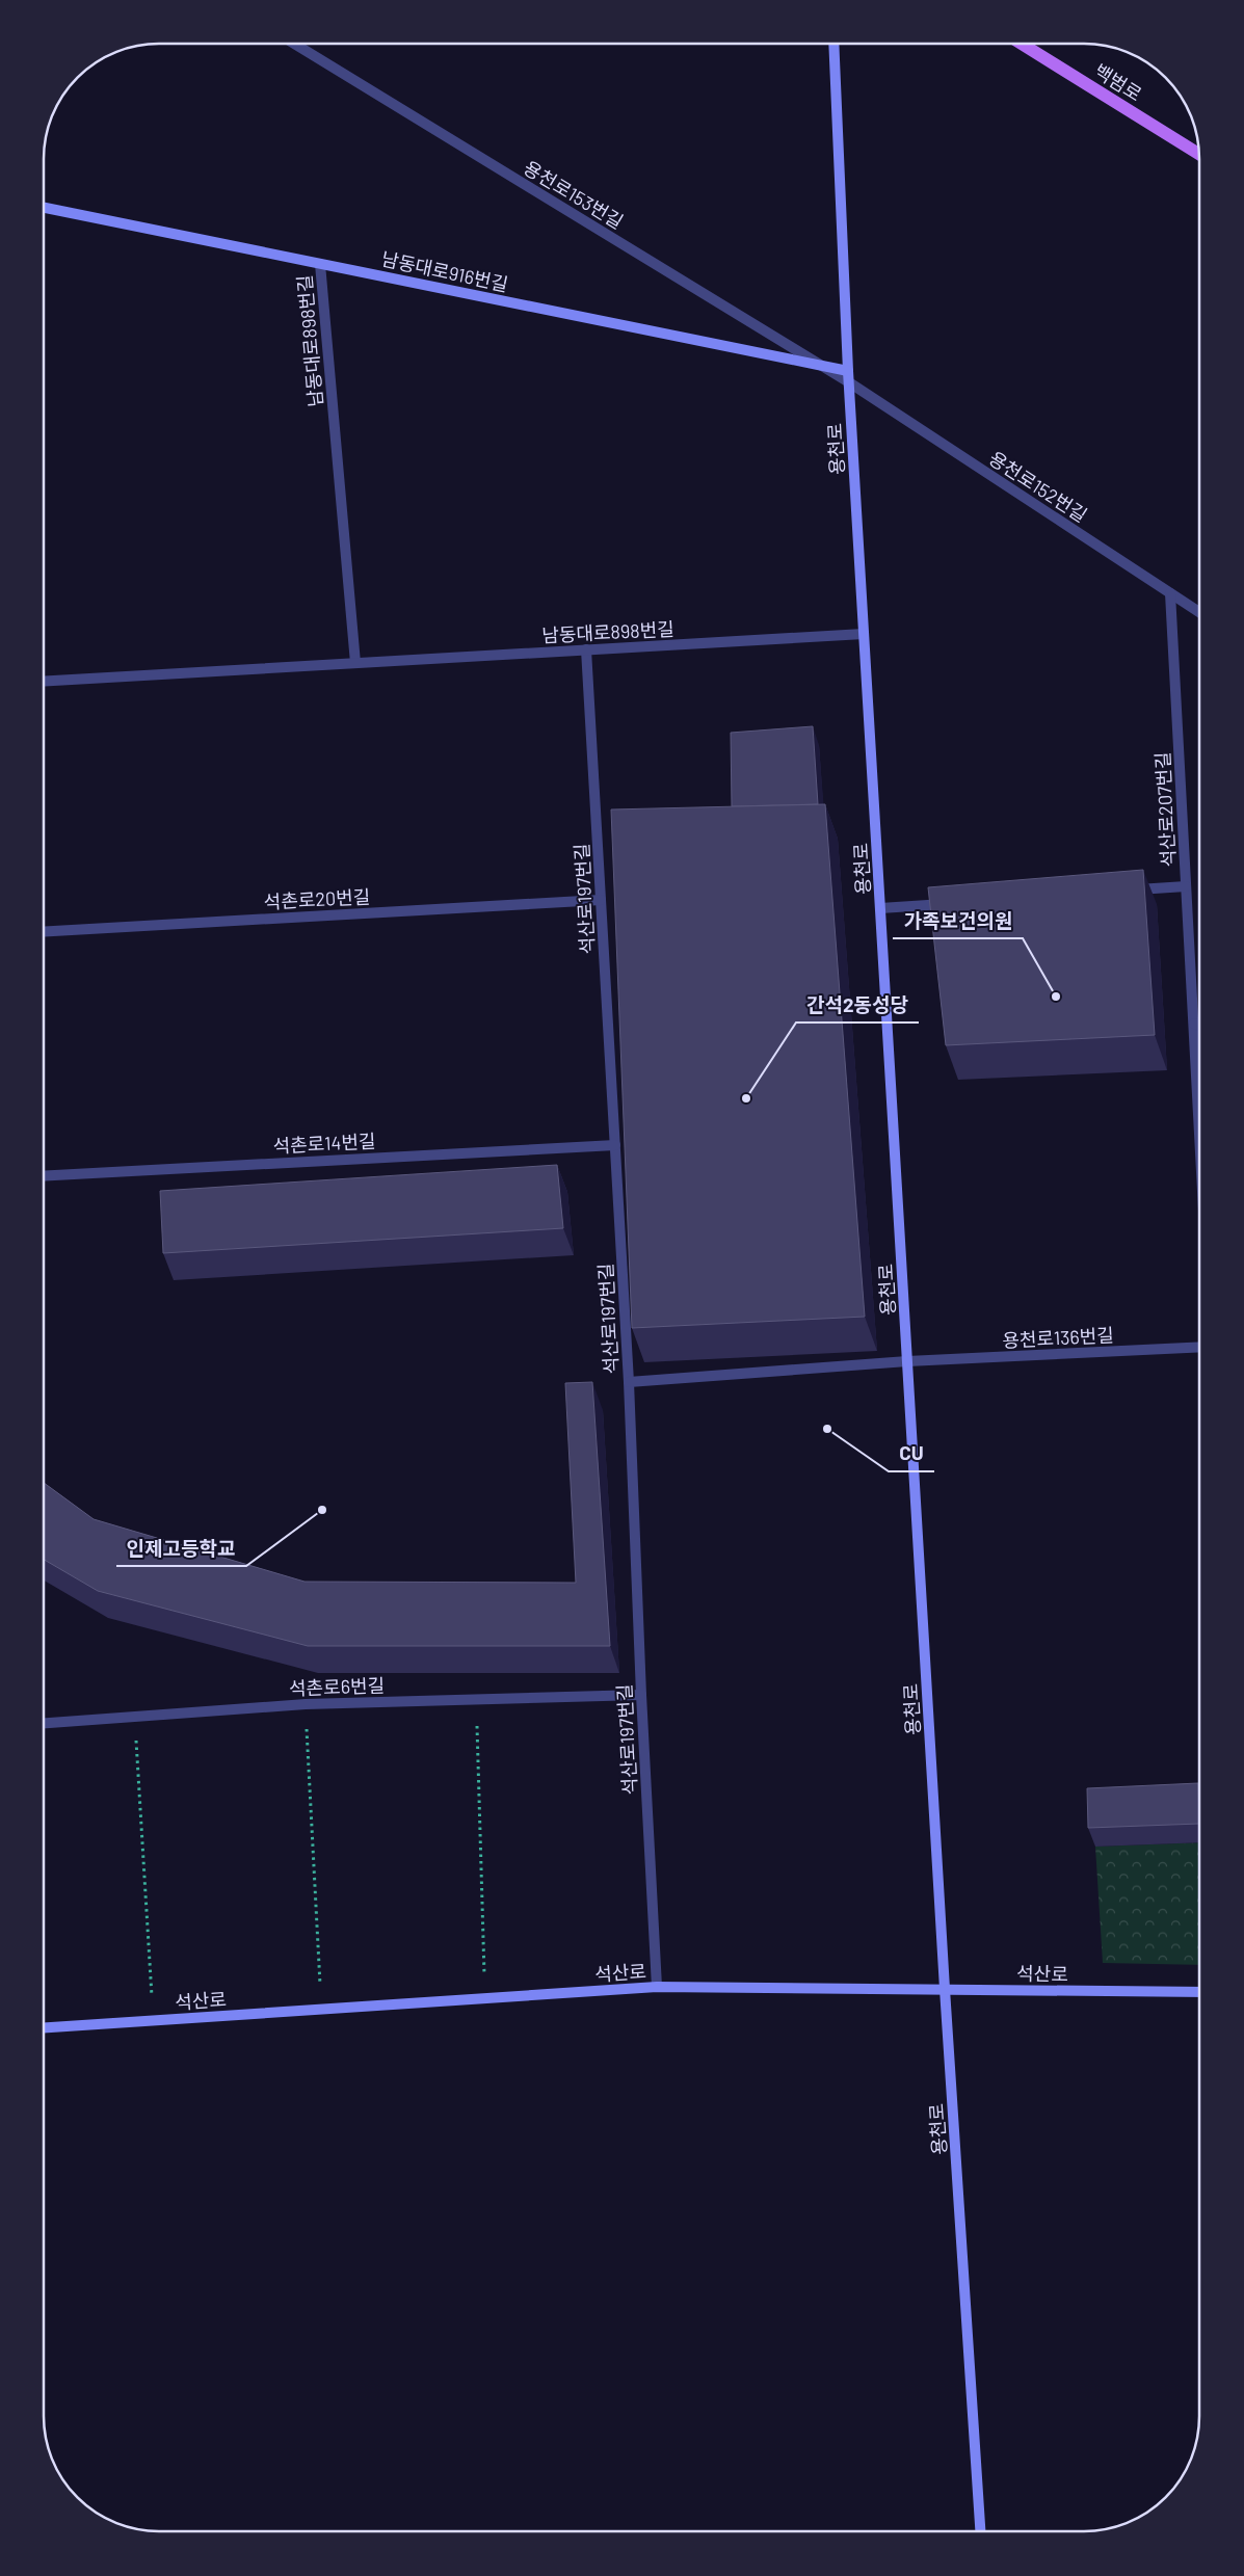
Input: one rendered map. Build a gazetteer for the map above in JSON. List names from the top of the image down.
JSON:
{
  "streets": {
    "main road": ["백범로"],
    "street": ["남동대로916번길", "용천로", "석산로"],
    "lane": [
      "용천로153번길",
      "남동대로898번길",
      "용천로152번길",
      "석산로207번길",
      "석촌로20번길",
      "석산로197번길",
      "석촌로14번길",
      "용천로136번길",
      "석촌로6번길"
    ]
  },
  "crossings": [
    ["용천로153번길", "남동대로916번길"],
    ["용천로153번길", "용천로"],
    ["용천로153번길", "용천로152번길"],
    ["남동대로916번길", "남동대로898번길"],
    ["남동대로898번길", "용천로"],
    ["남동대로898번길", "석산로197번길"],
    ["용천로", "용천로152번길"],
    ["용천로", "용천로136번길"],
    ["용천로", "석산로"],
    ["용천로152번길", "석산로207번길"],
    ["석촌로20번길", "석산로197번길"],
    ["석산로197번길", "석촌로14번길"],
    ["석산로197번길", "용천로136번길"],
    ["석산로197번길", "석촌로6번길"],
    ["석산로197번길", "석산로"]
  ],
  "places": [
    "가족보건의원",
    "간석2동성당",
    "CU",
    "인제고등학교"
  ]
}
